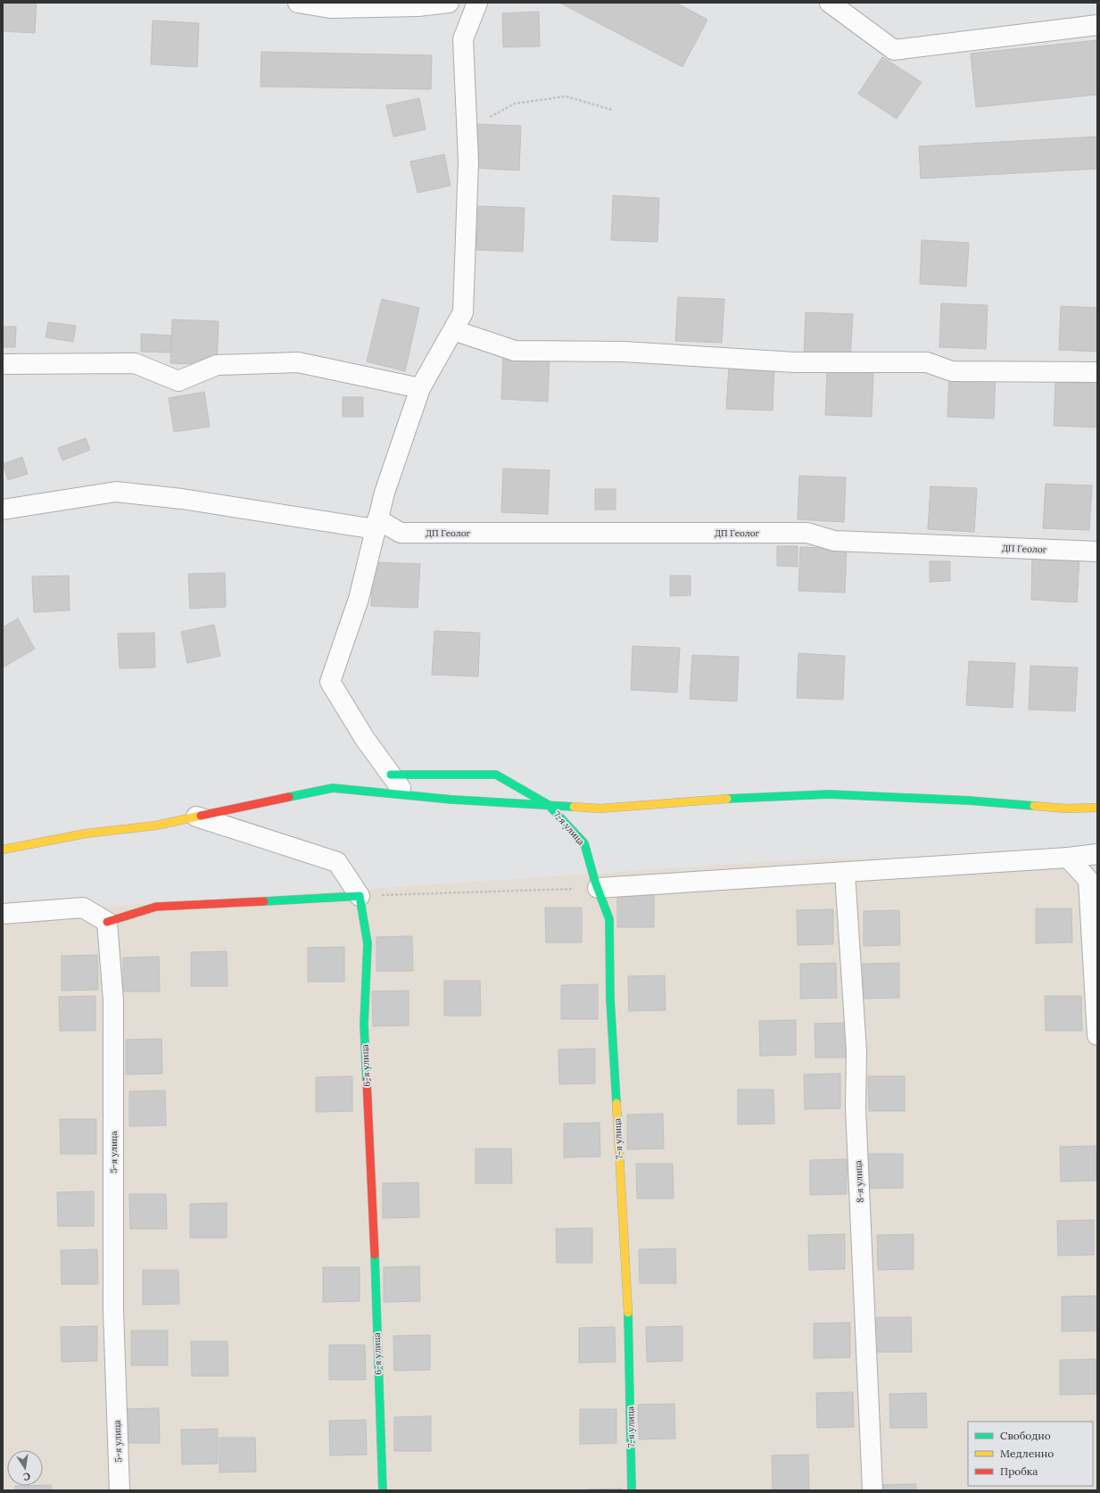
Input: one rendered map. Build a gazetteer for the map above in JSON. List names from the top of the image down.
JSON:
{
  "streets": {
    "street": [
      "ДП Геолог",
      "7-я улица",
      "6-я улица",
      "5-я улица",
      "8-я улица"
    ]
  },
  "legend": ["Свободно", "Медленно", "Пробка"],
  "north": "bottom"
}
